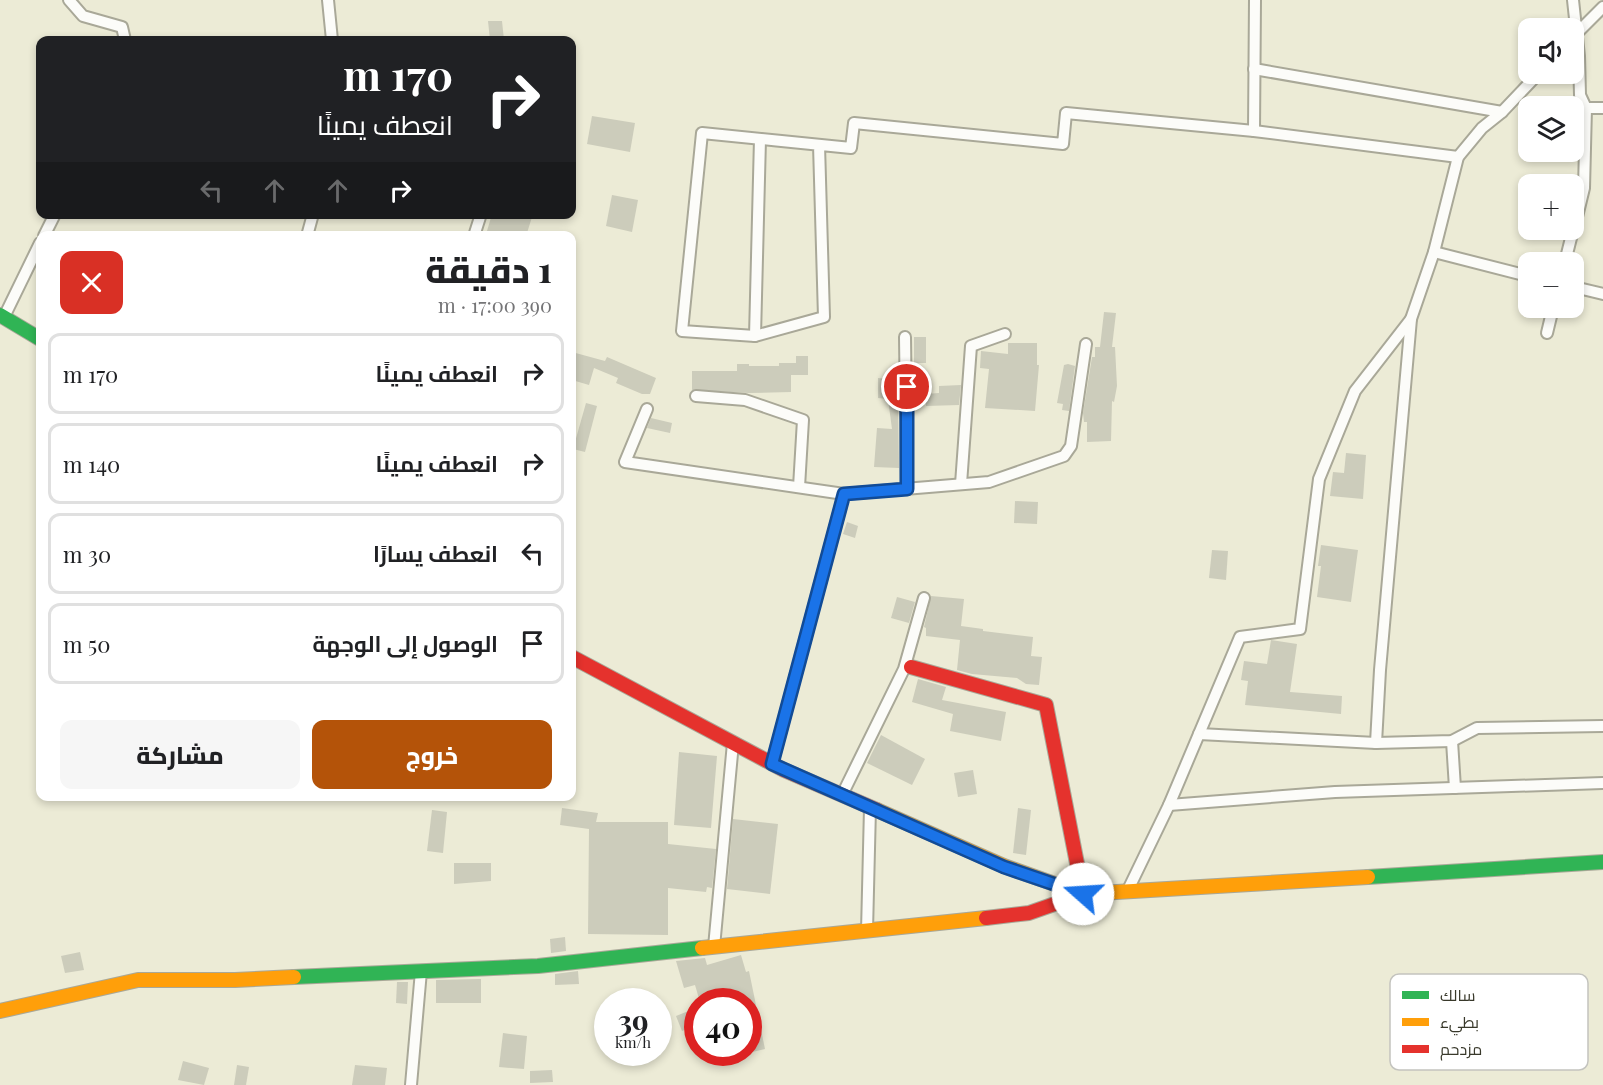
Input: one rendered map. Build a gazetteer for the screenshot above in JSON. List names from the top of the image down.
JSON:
{
  "legend": ["سالك", "بطيء", "مزدحم"],
  "page": {
    "map_buttons": ["+", "−"],
    "turn": ["170 m", "انعطف يمينًا"],
    "heading": ["1 دقيقة", "390 m · 17:00"],
    "list": [
      {
        "name": "انعطف يمينًا",
        "value": "170 m"
      },
      {
        "name": "انعطف يمينًا",
        "value": "140 m"
      },
      {
        "name": "انعطف يسارًا",
        "value": "30 m"
      },
      {
        "name": "الوصول إلى الوجهة",
        "value": "50 m"
      }
    ],
    "buttons": ["خروج", "مشاركة"],
    "speed": "39 km/h",
    "limit": "40"
  }
}
